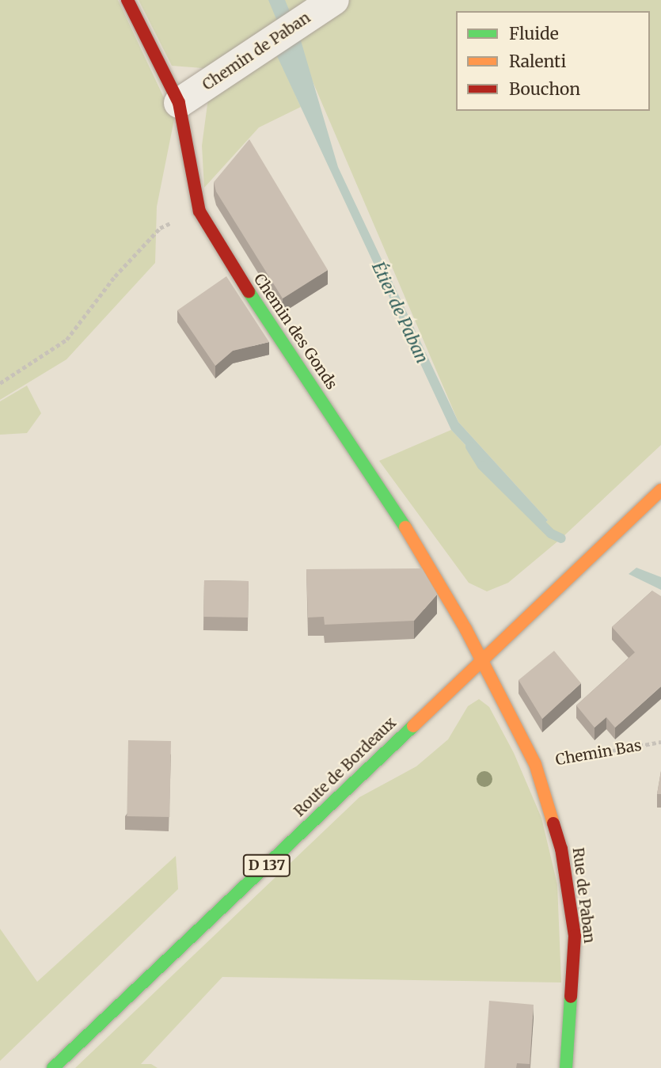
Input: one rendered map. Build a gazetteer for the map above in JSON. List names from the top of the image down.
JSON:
{
  "streets": {
    "street": [
      "Chemin de Paban",
      "Chemin des Gonds",
      "Route de Bordeaux",
      "D 137",
      "Rue de Paban"
    ],
    "path": ["Chemin Bas"]
  },
  "crossings": [
    ["Chemin de Paban", "Chemin des Gonds"],
    ["Chemin des Gonds", "Chemin Bas"],
    ["Chemin des Gonds", "Route de Bordeaux"],
    ["Chemin des Gonds", "Rue de Paban"],
    ["Chemin Bas", "Rue de Paban"]
  ],
  "water": ["Étier de Paban"],
  "legend": ["Fluide", "Ralenti", "Bouchon"]
}
